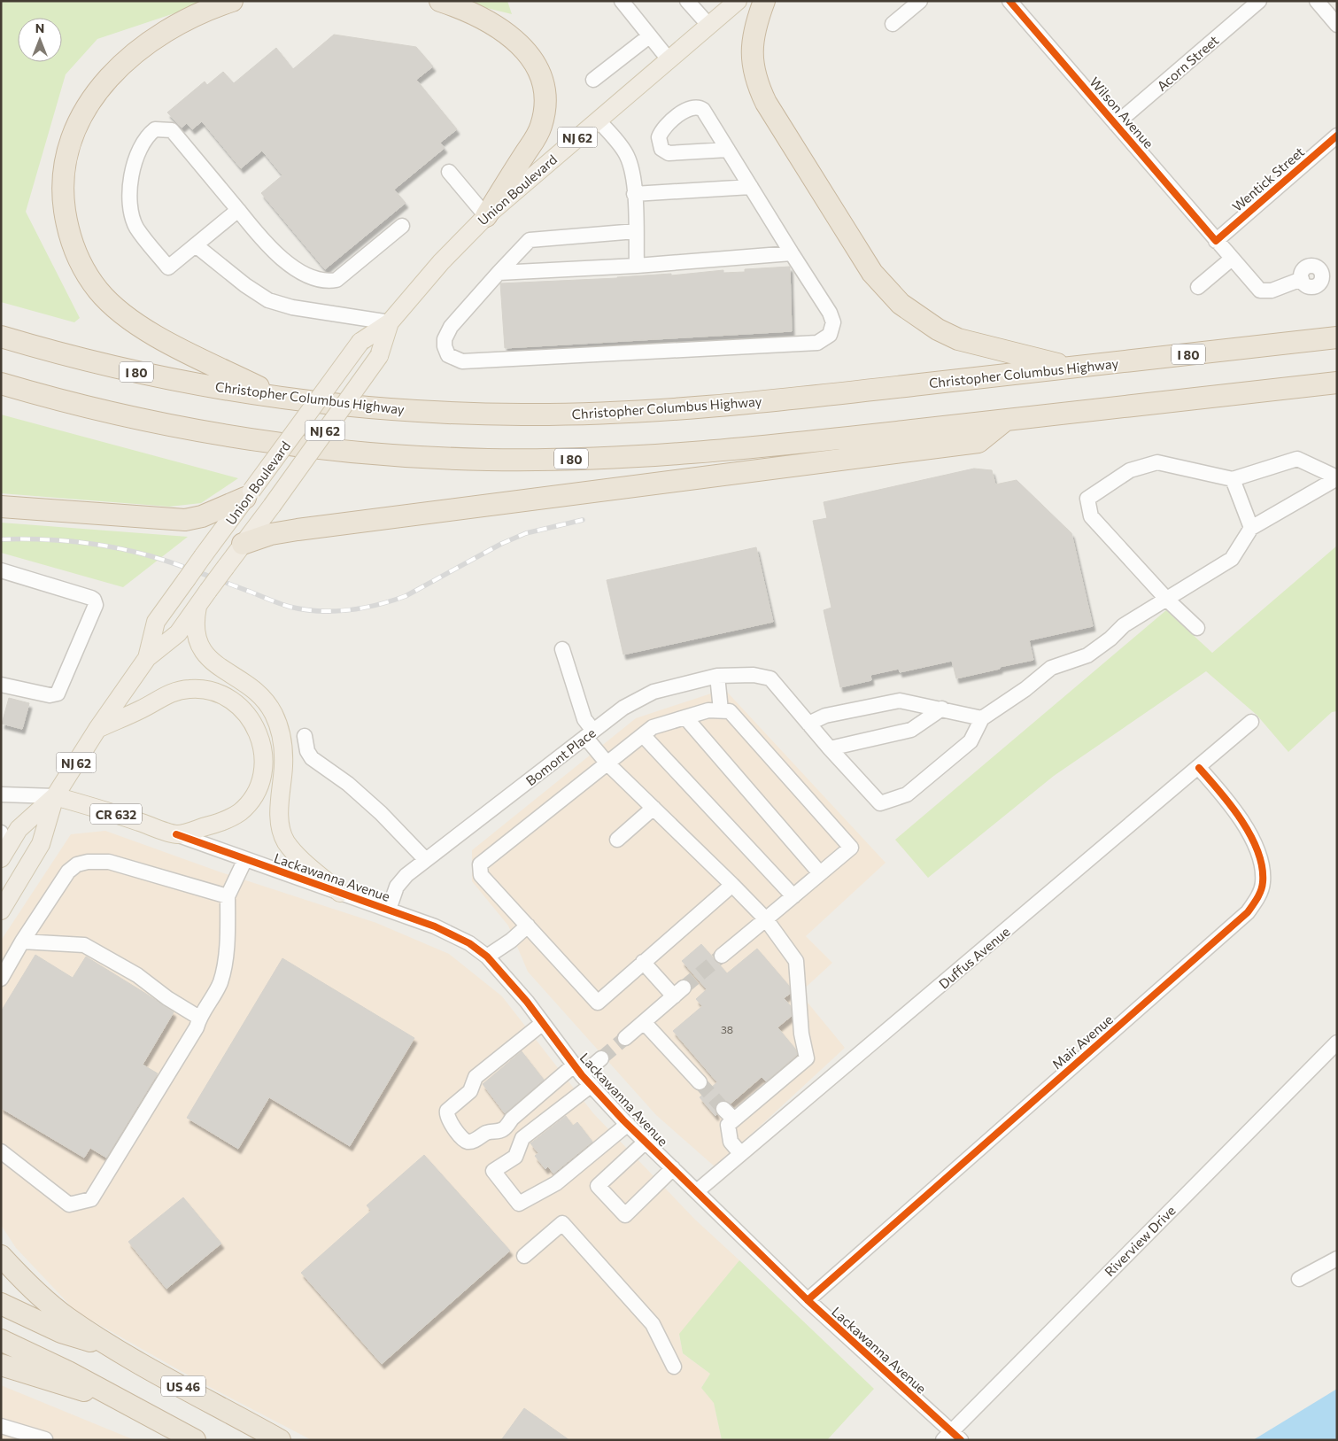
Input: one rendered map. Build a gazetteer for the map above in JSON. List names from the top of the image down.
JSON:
{
  "streets": {
    "highway": ["I 80", "Christopher Columbus Highway", "US 46"],
    "main road": [
      "NJ 62",
      "Union Boulevard",
      "CR 632",
      "Lackawanna Avenue"
    ],
    "street": [
      "Acorn Street",
      "Wilson Avenue",
      "Wentick Street",
      "Bomont Place",
      "Duffus Avenue",
      "Mair Avenue",
      "Riverview Drive"
    ]
  },
  "crossings": [
    ["Acorn Street", "Wilson Avenue"],
    ["Wilson Avenue", "Wentick Street"],
    ["Union Boulevard", "Lackawanna Avenue"],
    ["Bomont Place", "Lackawanna Avenue"],
    ["Lackawanna Avenue", "Duffus Avenue"],
    ["Lackawanna Avenue", "Mair Avenue"],
    ["Lackawanna Avenue", "Riverview Drive"],
    ["Duffus Avenue", "Mair Avenue"]
  ],
  "house_numbers": ["38"],
  "north": "top"
}
